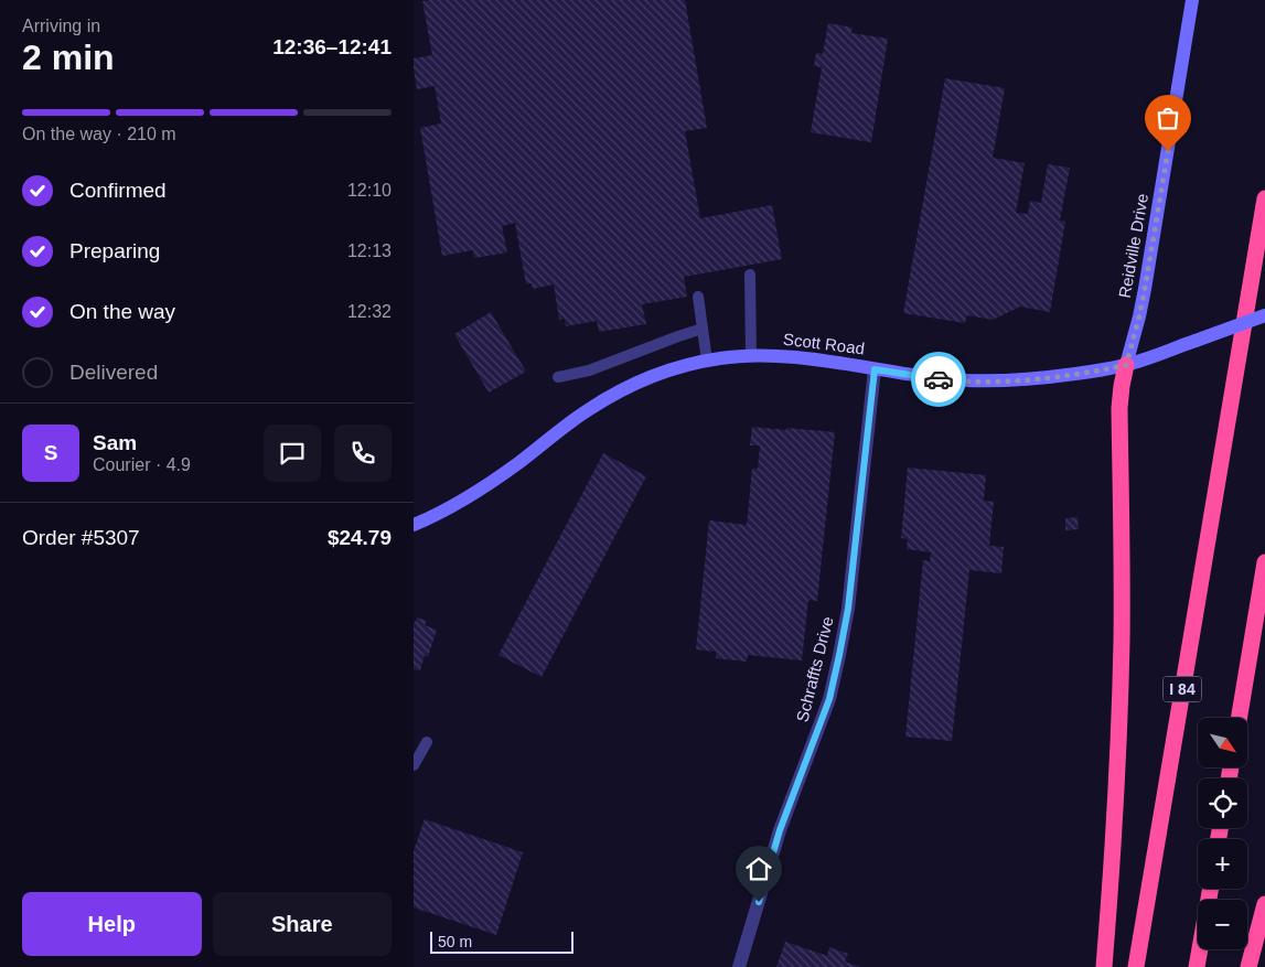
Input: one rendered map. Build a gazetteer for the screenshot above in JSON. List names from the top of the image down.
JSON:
{
  "streets": {
    "highway": ["I 84"],
    "main road": ["Reidville Drive", "Scott Road"],
    "street": ["Schraffts Drive"]
  },
  "crossings": [
    ["Reidville Drive", "Scott Road"],
    ["Scott Road", "Schraffts Drive"]
  ],
  "scale_bar": "50 m",
  "north": "bottom right",
  "page": {
    "heading": ["2 min", "Arriving in", "12:36–12:41"],
    "panel": [
      "Sam",
      "Courier · 4.9",
      "Order #5307",
      "$24.79"
    ],
    "bar": "On the way · 210 m",
    "list": [
      ["Confirmed", "12:10"],
      ["Preparing", "12:13"],
      ["On the way", "12:32"],
      "Delivered"
    ],
    "round": "S",
    "map_buttons": ["+", "−"],
    "buttons": ["Help", "Share"],
    "scale": "50 m"
  }
}
